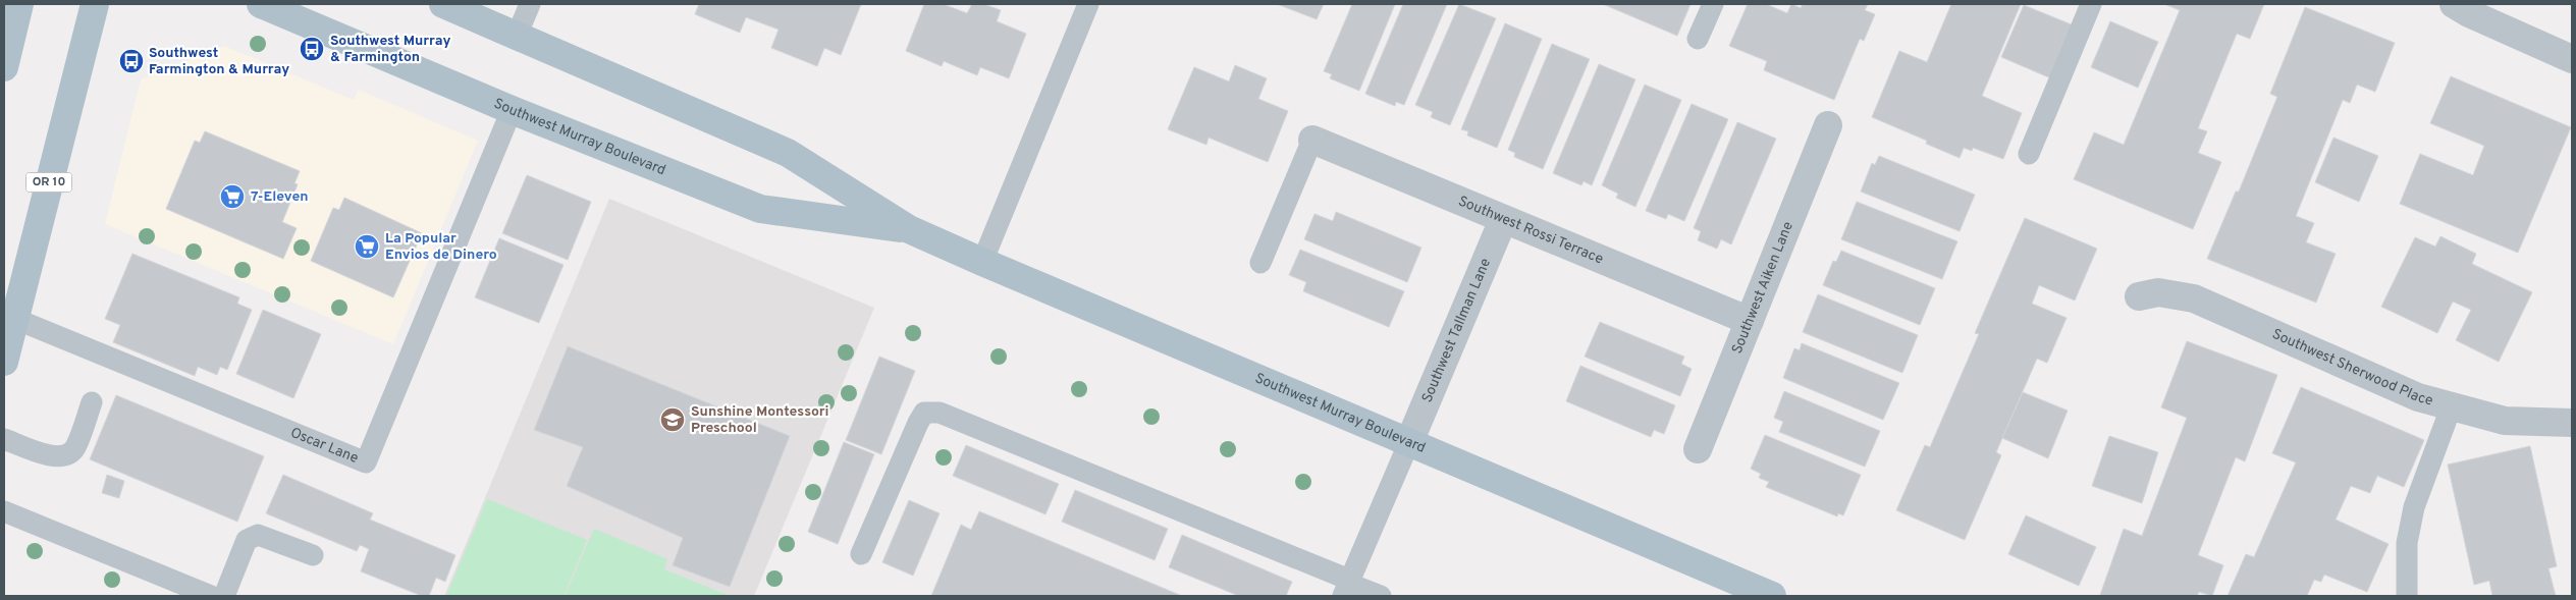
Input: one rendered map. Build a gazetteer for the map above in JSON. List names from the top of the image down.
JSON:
{
  "streets": {
    "main road": ["Southwest Murray Boulevard", "OR 10"],
    "street": [
      "Southwest Rossi Terrace",
      "Southwest Aiken Lane",
      "Southwest Tallman Lane",
      "Southwest Sherwood Place"
    ],
    "lane": ["Oscar Lane"]
  },
  "crossings": [
    ["Southwest Murray Boulevard", "Southwest Tallman Lane"],
    ["Southwest Murray Boulevard", "Oscar Lane"],
    ["OR 10", "Oscar Lane"],
    ["Southwest Rossi Terrace", "Southwest Aiken Lane"],
    ["Southwest Rossi Terrace", "Southwest Tallman Lane"]
  ],
  "places": {
    "bus stop": ["Southwest Murray & Farmington", "Southwest Farmington & Murray"],
    "supermarket": ["7-Eleven", "La Popular Envios de Dinero"],
    "school or university": ["Sunshine Montessori Preschool"]
  }
}
